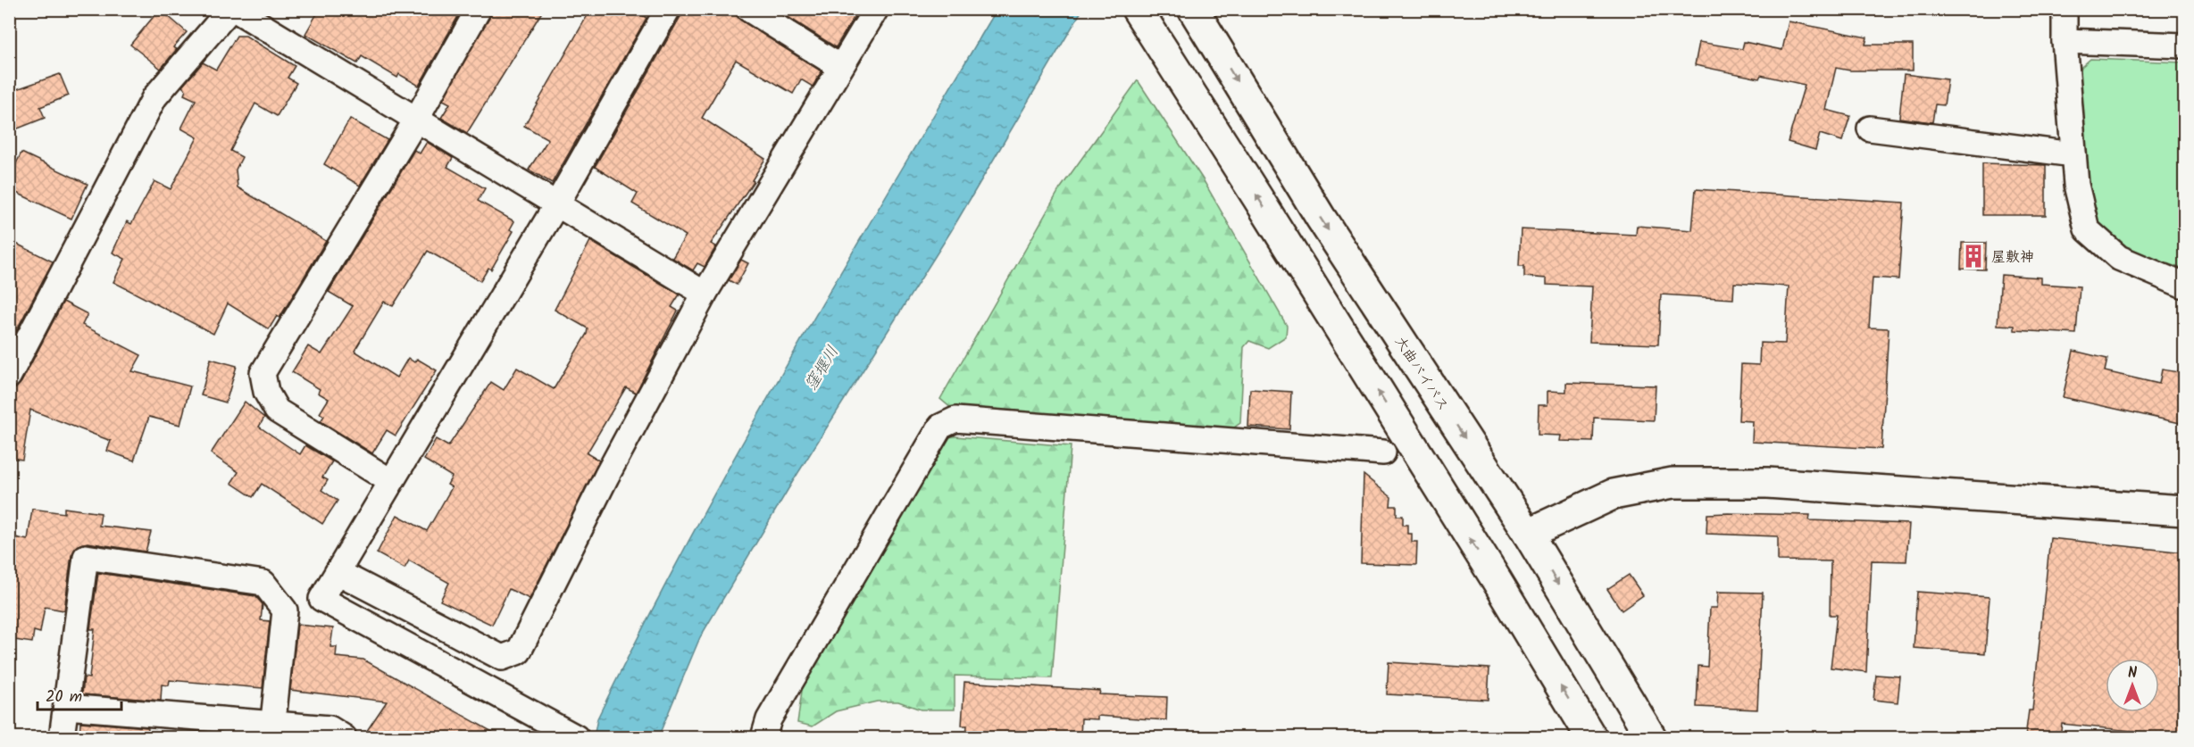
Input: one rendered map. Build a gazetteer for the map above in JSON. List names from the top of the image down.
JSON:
{
  "streets": {
    "main road": ["大曲バイパス"]
  },
  "water": ["窪堰川"],
  "places": {
    "building": ["屋敷神"]
  },
  "scale_bar": "20 m",
  "north": "top"
}
